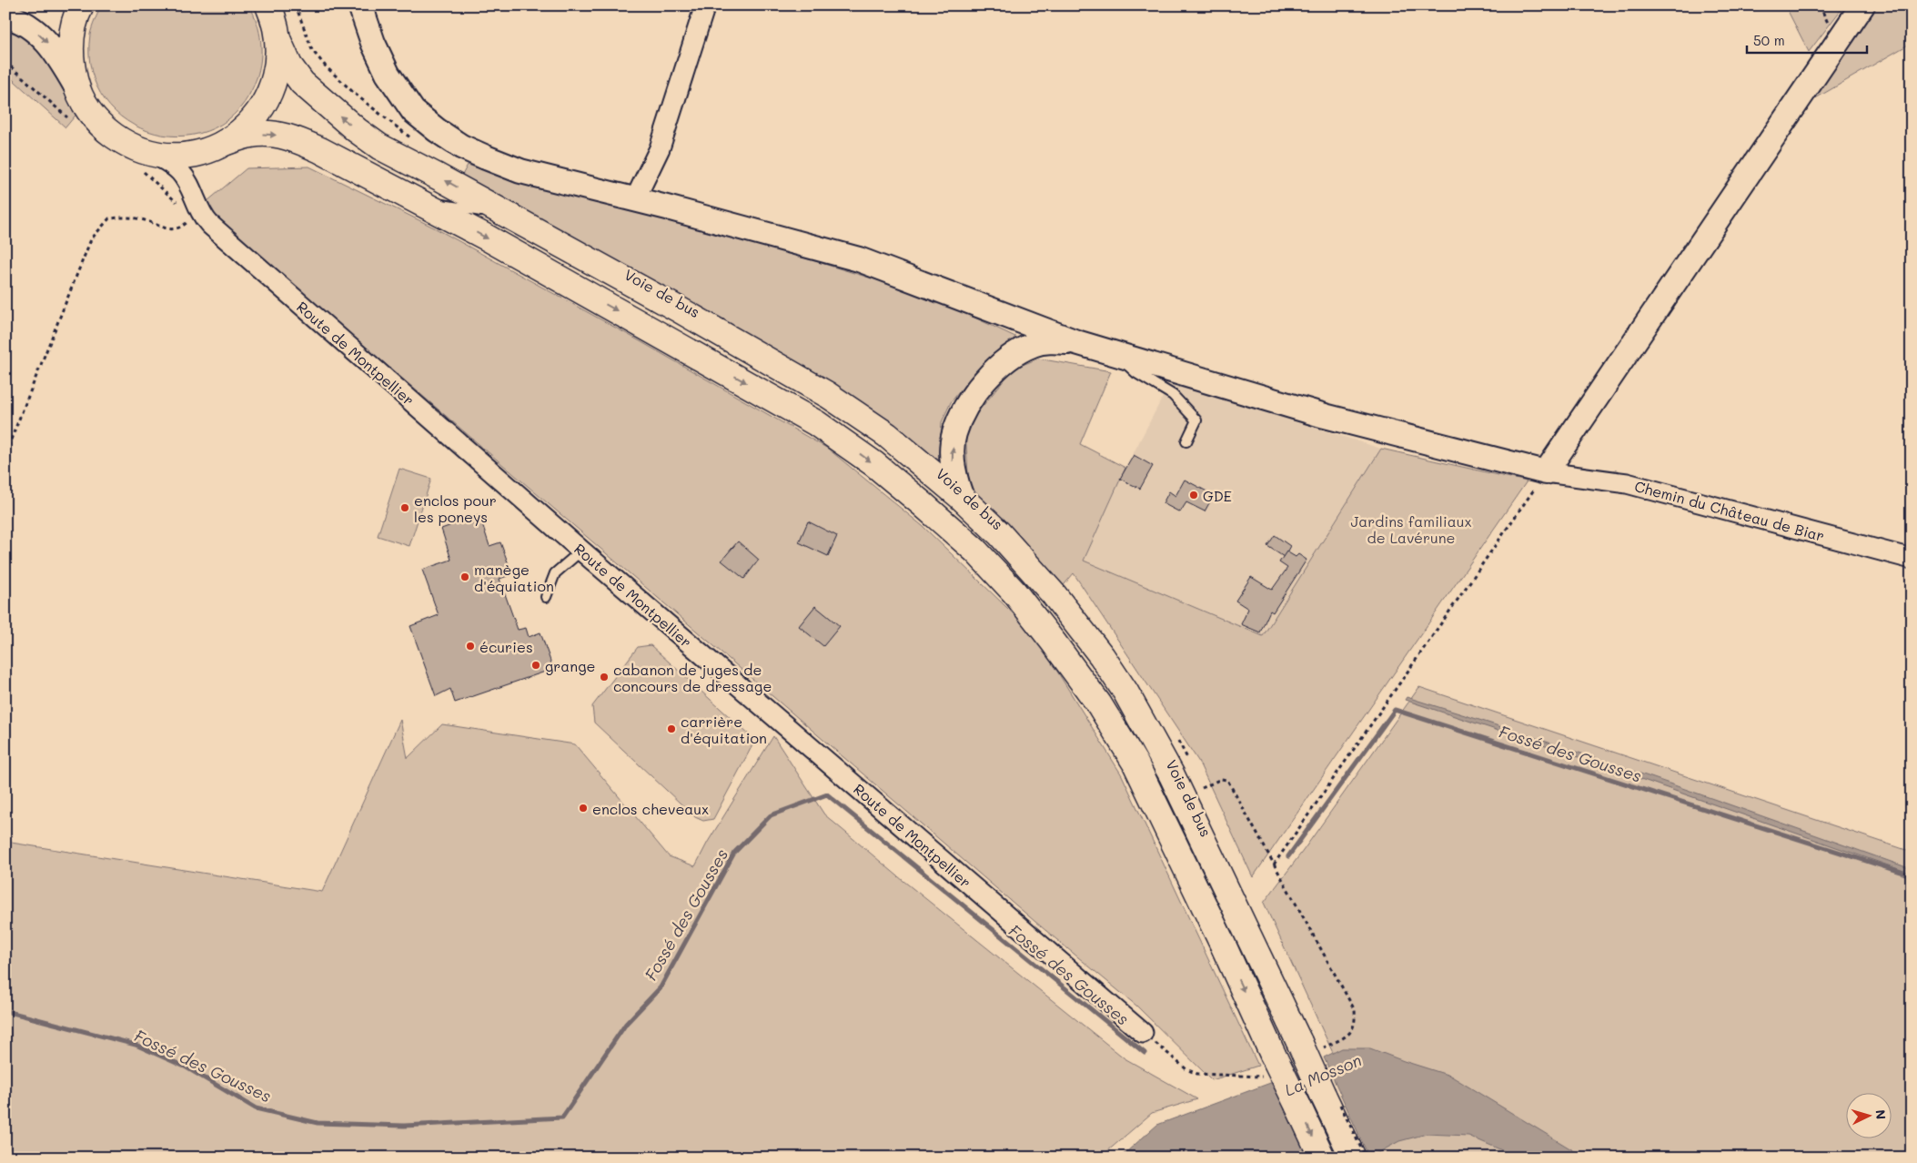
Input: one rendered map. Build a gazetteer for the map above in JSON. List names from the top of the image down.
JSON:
{
  "streets": {
    "street": ["Route de Montpellier", "Chemin du Château de Biar"]
  },
  "water": ["Fossé des Gousses", "La Mosson"],
  "parks": ["Jardins familiaux de Lavérune"],
  "places": [
    "GDE",
    "enclos pour les poneys",
    "manège d'équiation",
    "écuries",
    "grange",
    "cabanon de juges de concours de dressage",
    "carrière d'équitation",
    "enclos cheveaux"
  ],
  "scale_bar": "50 m",
  "north": "right"
}
